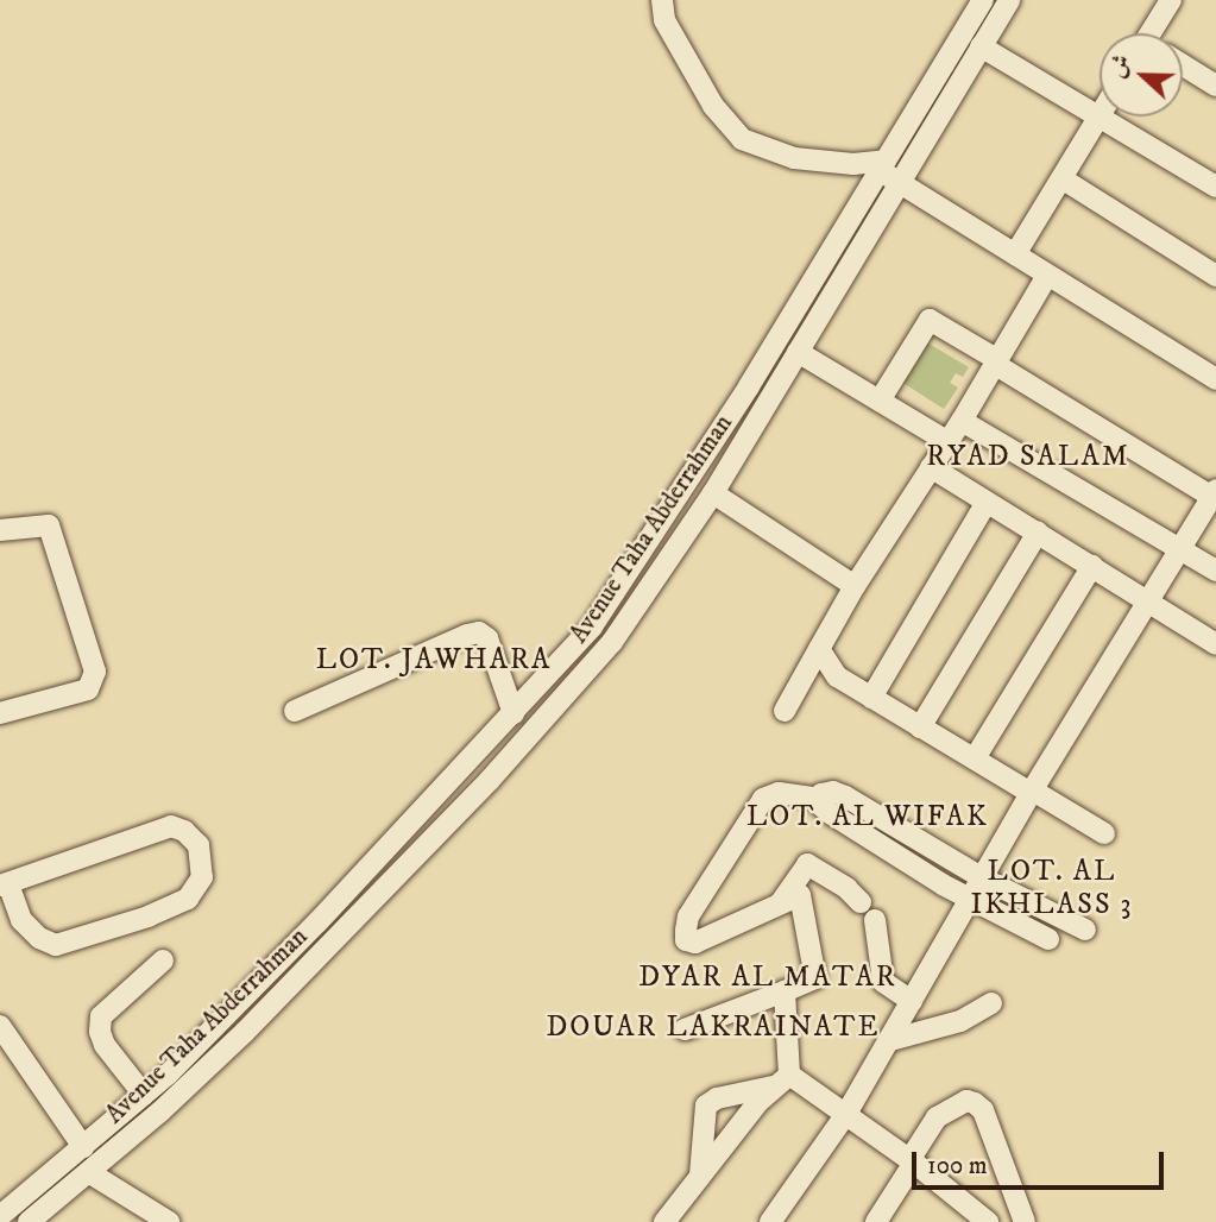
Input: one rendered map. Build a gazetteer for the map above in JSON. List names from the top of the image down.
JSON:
{
  "streets": {
    "street": ["Avenue Taha Abderrahman"]
  },
  "districts": [
    "RYAD SALAM",
    "LOT. JAWHARA",
    "LOT. AL WIFAK",
    "LOT. AL IKHLASS 3",
    "DYAR AL MATAR",
    "DOUAR LAKRAINATE"
  ],
  "scale_bar": "100 m",
  "north": "left"
}
